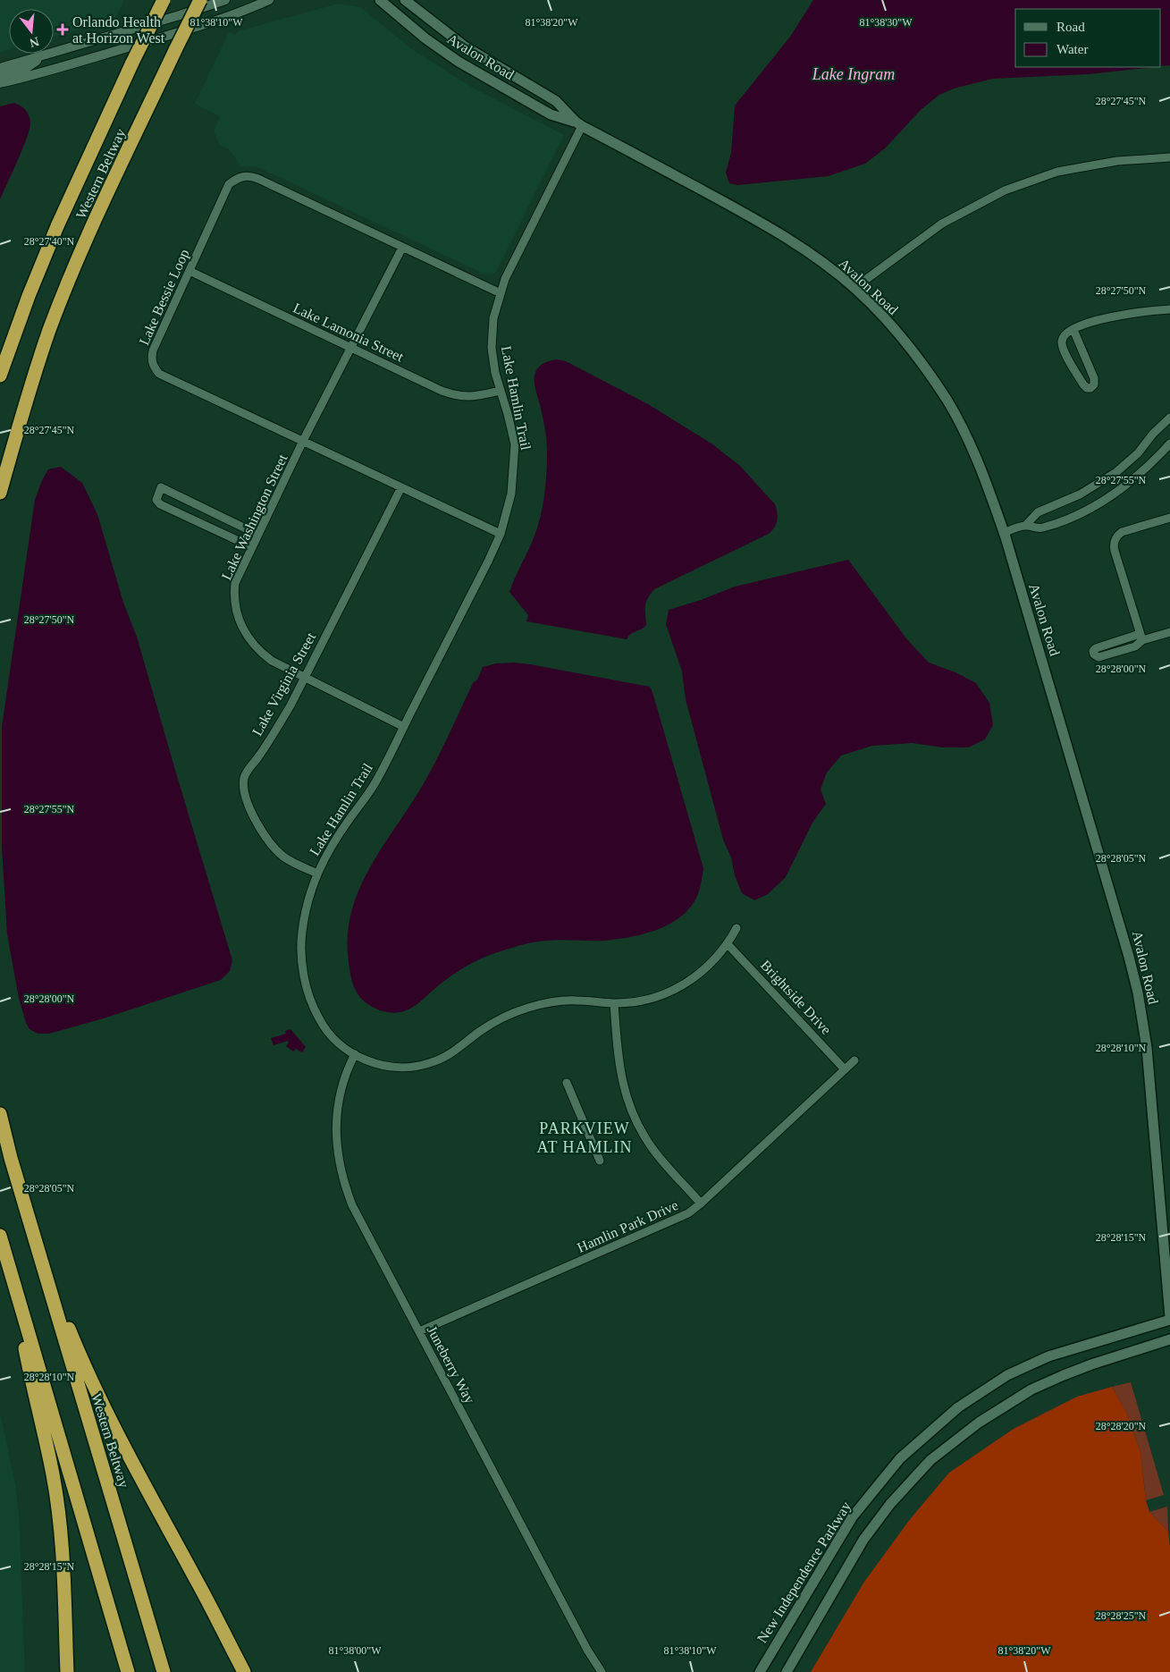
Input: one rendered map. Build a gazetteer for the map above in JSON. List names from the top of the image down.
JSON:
{
  "streets": {
    "highway": ["Western Beltway"],
    "main road": ["Avalon Road", "New Independence Parkway"],
    "street": [
      "Lake Bessie Loop",
      "Lake Lamonia Street",
      "Lake Hamlin Trail",
      "Lake Washington Street",
      "Lake Virginia Street",
      "Brightside Drive",
      "Hamlin Park Drive",
      "Juneberry Way"
    ]
  },
  "crossings": [
    ["Avalon Road", "Lake Hamlin Trail"],
    ["Avalon Road", "New Independence Parkway"],
    ["Lake Bessie Loop", "Lake Lamonia Street"],
    ["Lake Bessie Loop", "Lake Hamlin Trail"],
    ["Lake Bessie Loop", "Lake Washington Street"],
    ["Lake Bessie Loop", "Lake Virginia Street"],
    ["Lake Lamonia Street", "Lake Hamlin Trail"],
    ["Lake Lamonia Street", "Lake Washington Street"],
    ["Lake Hamlin Trail", "Lake Washington Street"],
    ["Lake Hamlin Trail", "Lake Virginia Street"],
    ["Lake Hamlin Trail", "Brightside Drive"],
    ["Lake Hamlin Trail", "Juneberry Way"],
    ["Lake Washington Street", "Lake Virginia Street"],
    ["Brightside Drive", "Hamlin Park Drive"],
    ["Hamlin Park Drive", "Juneberry Way"]
  ],
  "districts": ["PARKVIEW AT HAMLIN"],
  "water": ["Lake Ingram"],
  "places": {
    "health": ["Orlando Health at Horizon West"]
  },
  "legend": ["Road", "Water"],
  "north": "bottom",
  "coordinates": [
    "81°38'10\"W",
    "81°38'20\"W",
    "81°38'30\"W",
    "28°27'45\"N",
    "28°27'40\"N",
    "28°27'50\"N",
    "28°27'55\"N",
    "28°28'00\"N",
    "28°28'05\"N",
    "28°28'10\"N",
    "28°28'15\"N",
    "28°28'20\"N",
    "28°28'25\"N",
    "81°38'00\"W"
  ]
}
